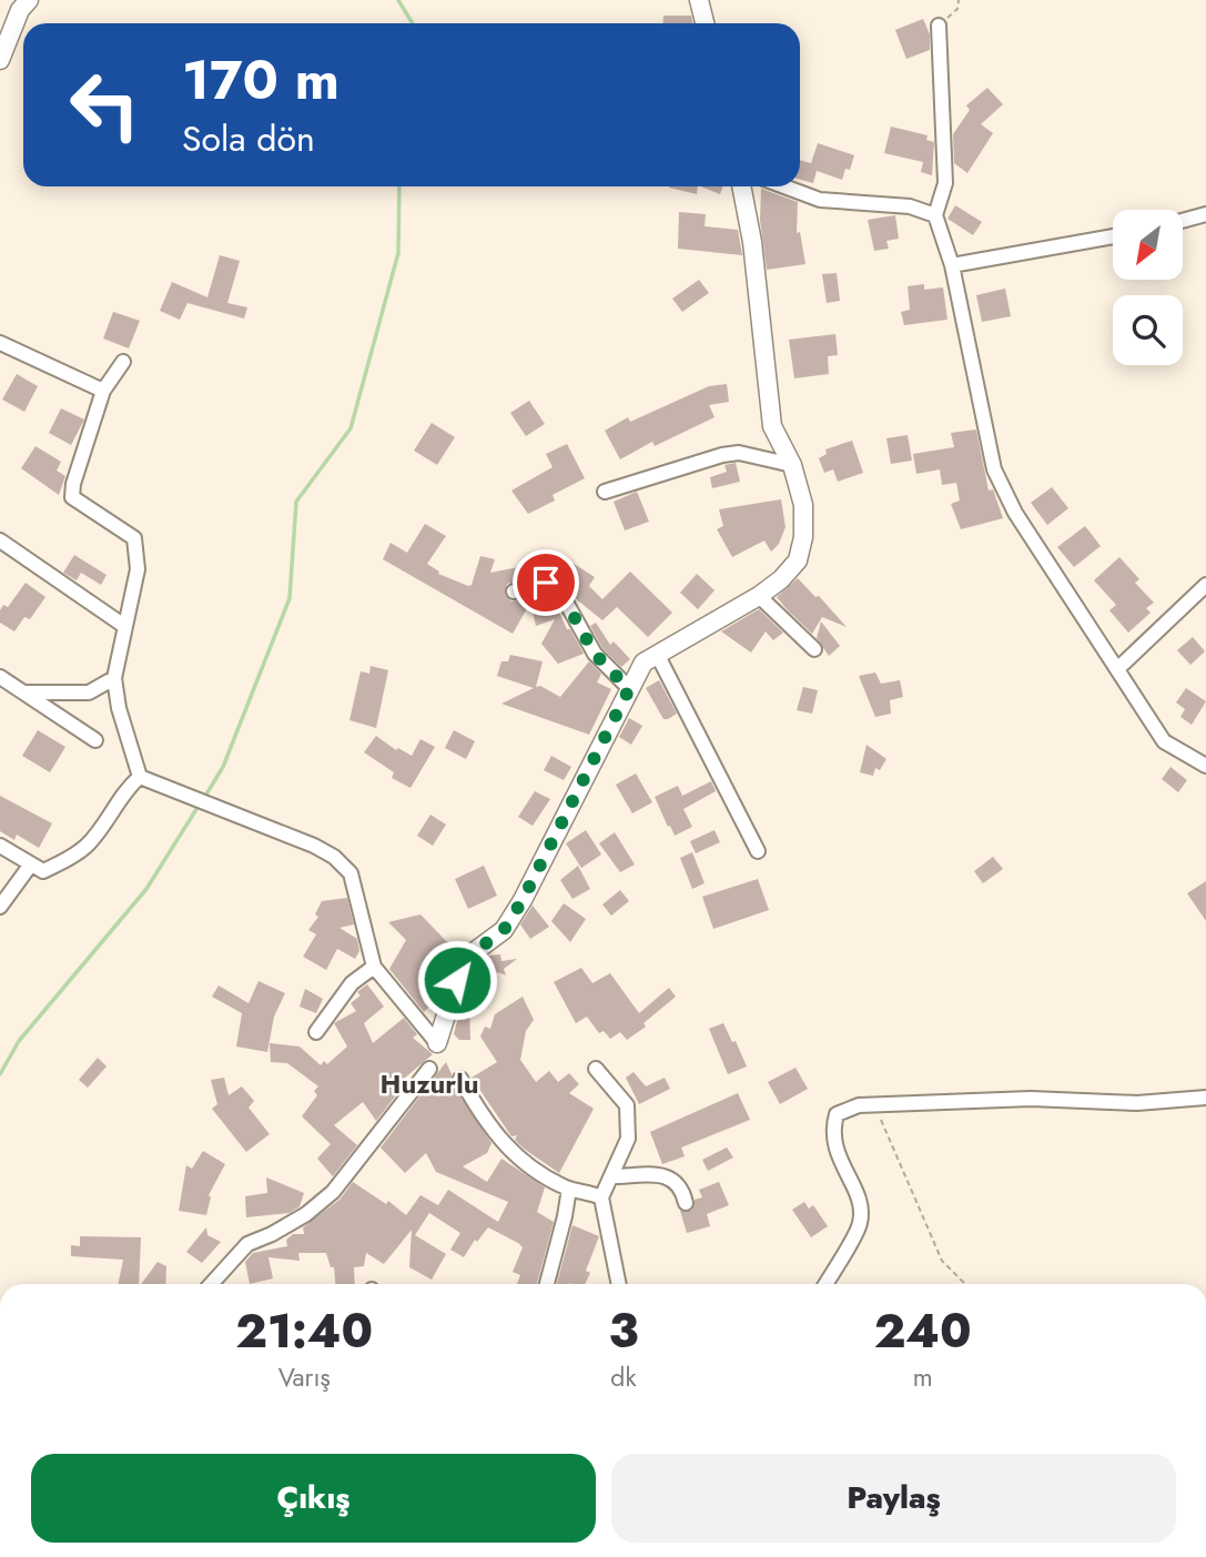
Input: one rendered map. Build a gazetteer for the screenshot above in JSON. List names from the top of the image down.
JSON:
{
  "districts": ["Huzurlu"],
  "north": "bottom left",
  "page": {
    "turn": ["170 m", "Sola dön"],
    "eta": [
      "21:40",
      "Varış",
      "3",
      "dk",
      "240",
      "m"
    ],
    "buttons": ["Çıkış", "Paylaş"]
  }
}
